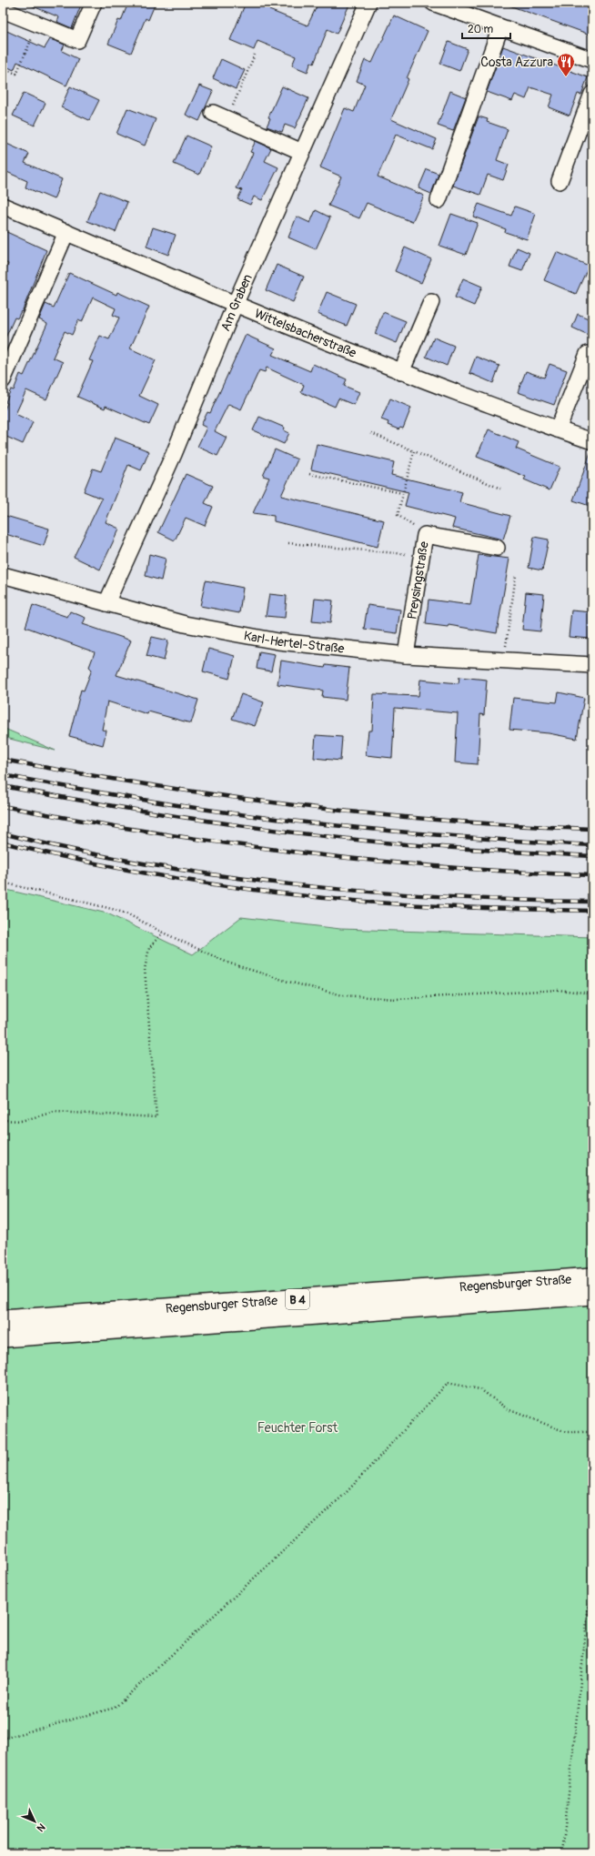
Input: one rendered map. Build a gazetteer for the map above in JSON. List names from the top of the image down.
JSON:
{
  "streets": {
    "main road": ["Regensburger Straße", "B 4"],
    "street": [
      "Am Graben",
      "Wittelsbacherstraße",
      "Preysingstraße",
      "Karl-Hertel-Straße"
    ]
  },
  "crossings": [
    ["Am Graben", "Wittelsbacherstraße"],
    ["Am Graben", "Karl-Hertel-Straße"],
    ["Preysingstraße", "Karl-Hertel-Straße"]
  ],
  "parks": ["Feuchter Forst"],
  "places": {
    "restaurant": ["Costa Azzura"]
  },
  "scale_bar": "20 m",
  "north": "bottom right"
}
